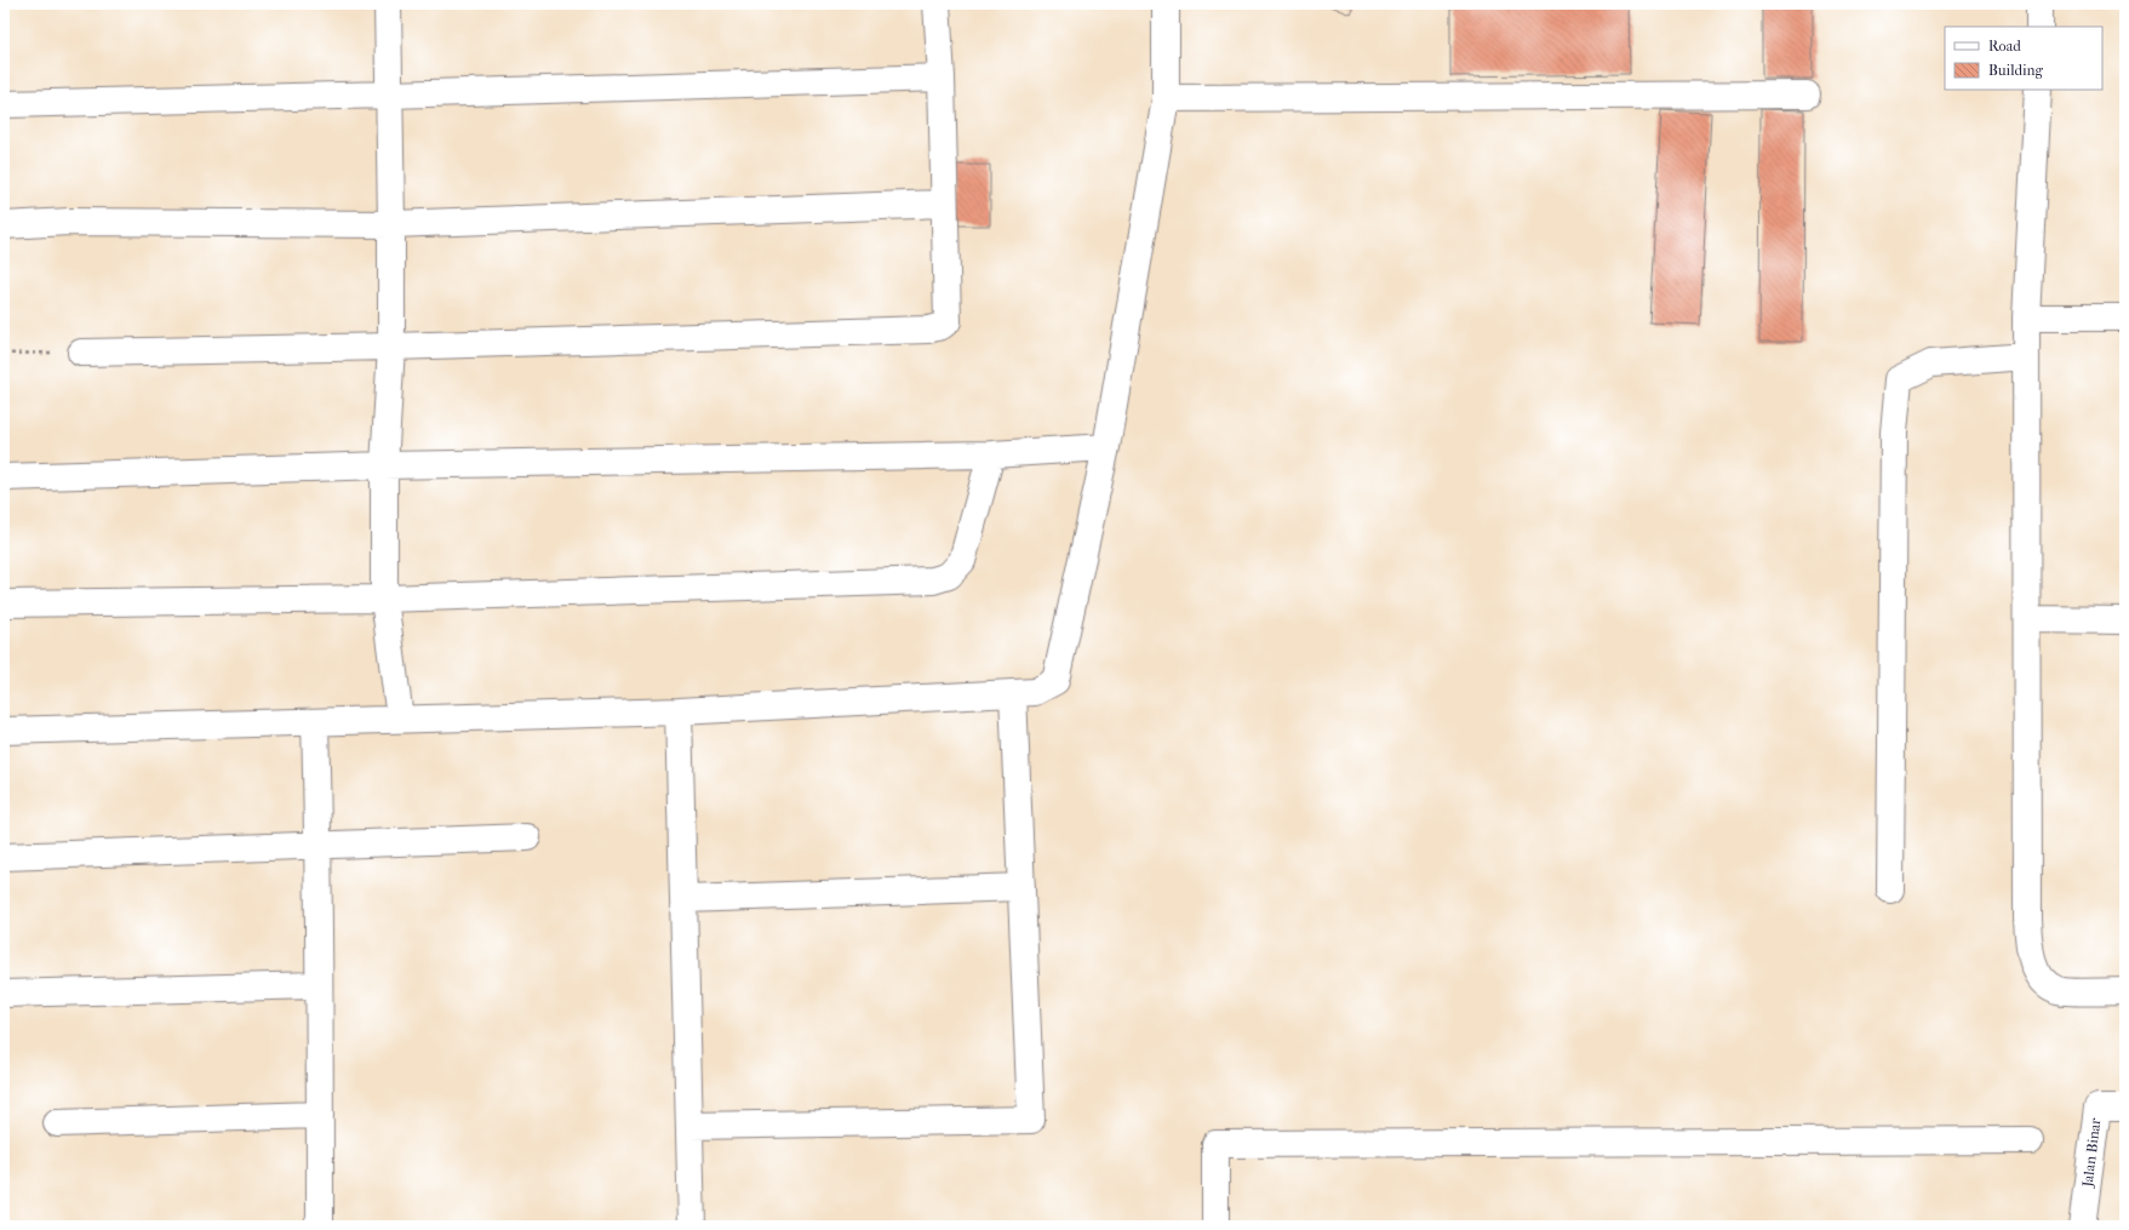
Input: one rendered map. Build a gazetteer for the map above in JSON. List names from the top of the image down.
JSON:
{
  "streets": {
    "street": ["Jalan Binar"]
  },
  "legend": ["Road", "Building"]
}
